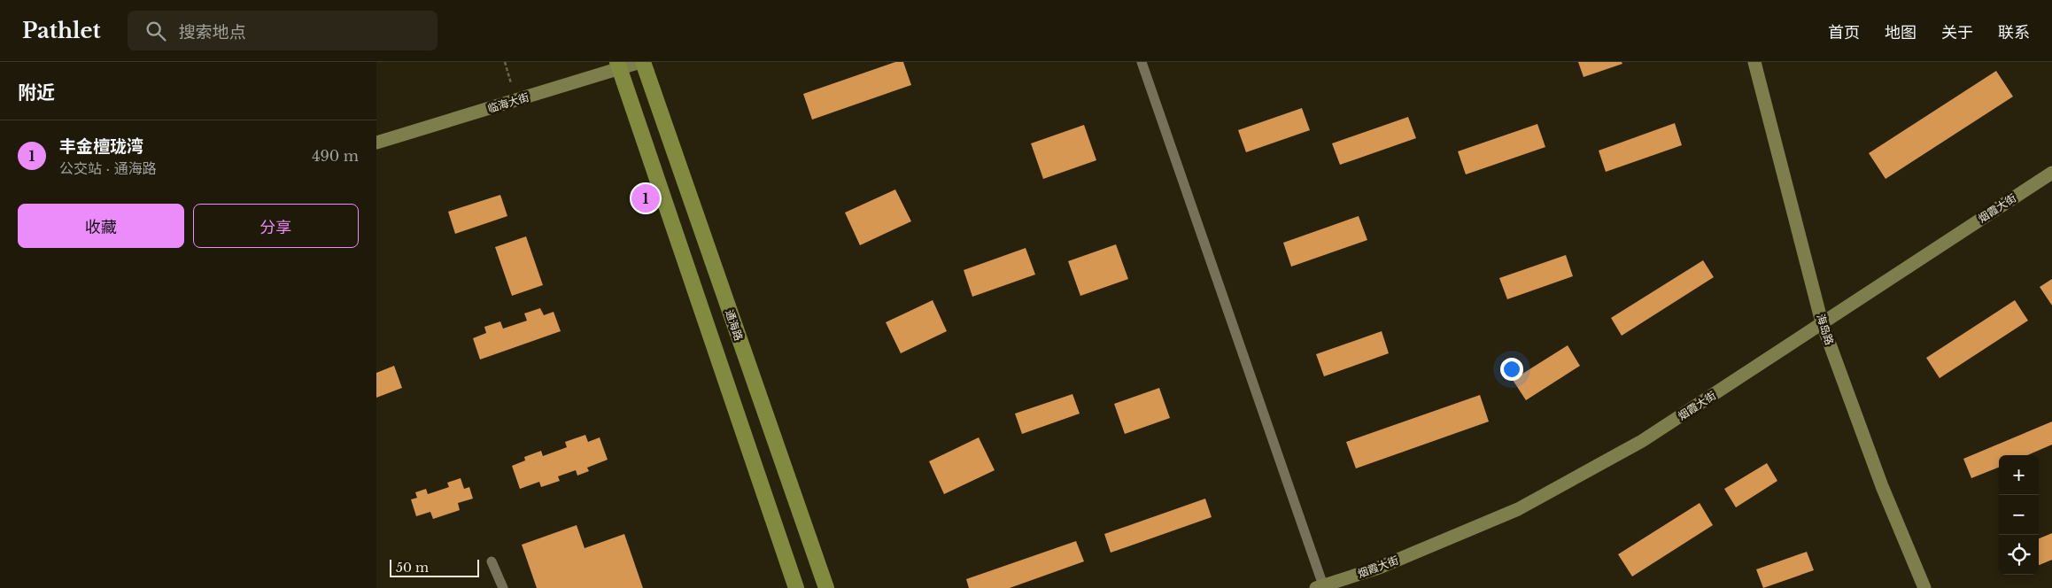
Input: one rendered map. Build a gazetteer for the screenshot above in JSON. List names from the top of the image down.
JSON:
{
  "streets": {
    "main road": [
      "临海大街",
      "烟霞大街",
      "通海路",
      "海岛路"
    ]
  },
  "crossings": [
    ["临海大街", "通海路"],
    ["烟霞大街", "海岛路"]
  ],
  "scale_bar": "50 m",
  "page": {
    "header": "Pathlet",
    "search": "搜索地点",
    "nav": [
      "首页",
      "地图",
      "关于",
      "联系"
    ],
    "heading": "附近",
    "list": [
      {
        "mark": "1",
        "name": "丰金檀珑湾",
        "note": "公交站 · 通海路",
        "value": "490 m"
      }
    ],
    "pins": "1",
    "buttons": ["收藏", "分享"],
    "map_buttons": ["+", "−"],
    "scale": "50 m"
  }
}
